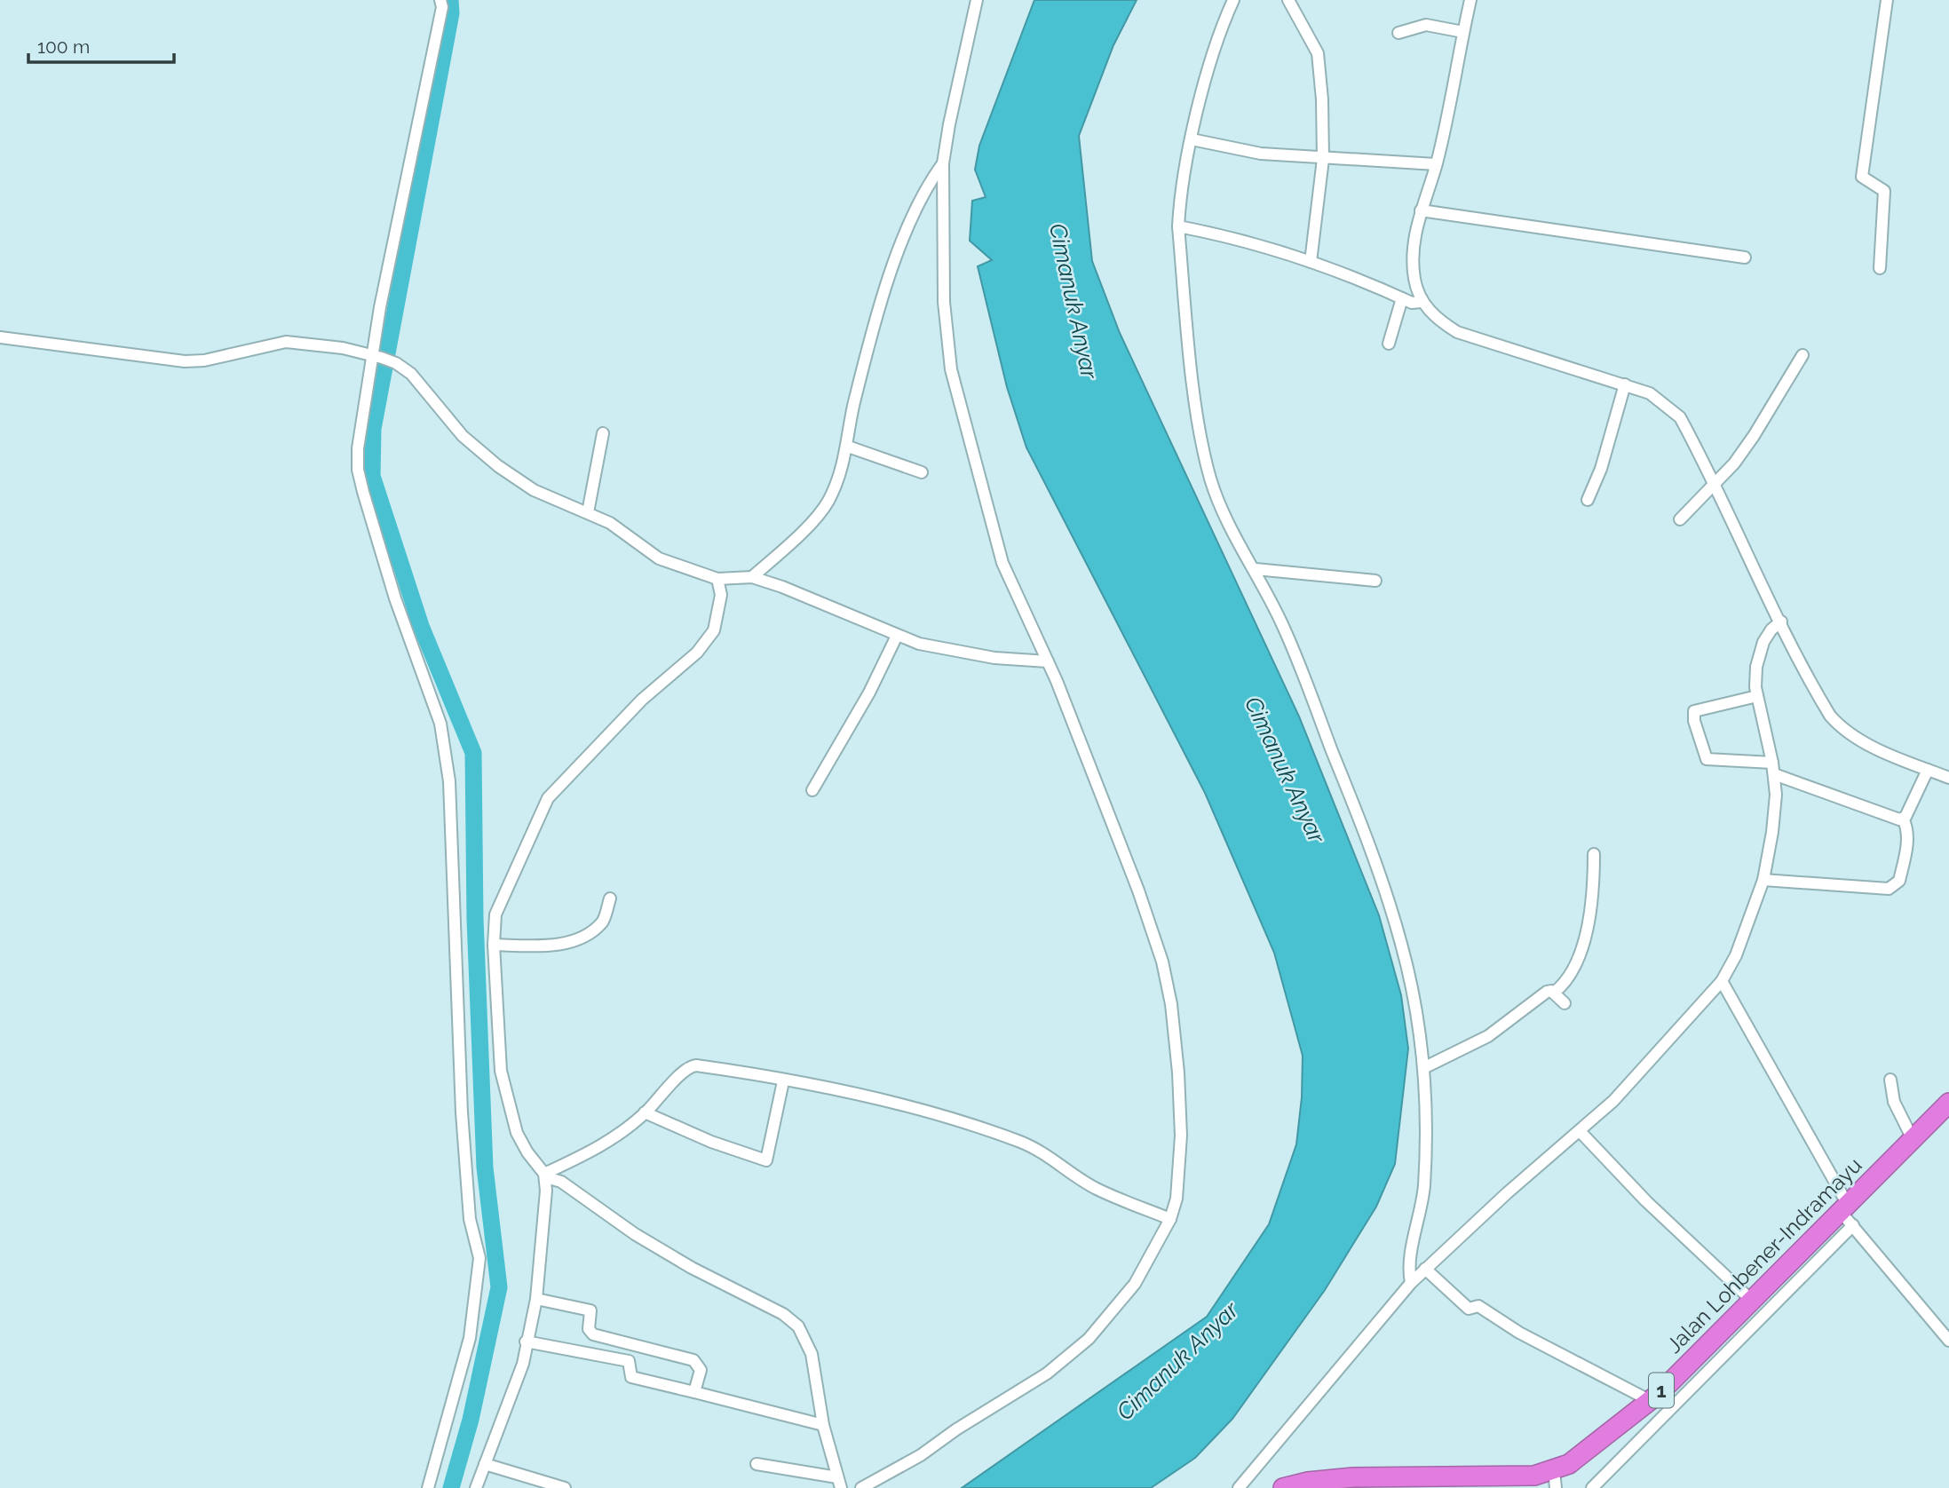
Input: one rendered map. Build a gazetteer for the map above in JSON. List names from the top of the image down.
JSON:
{
  "streets": {
    "highway": ["Jalan Lohbener-Indramayu", "1"]
  },
  "water": ["Cimanuk Anyar"],
  "scale_bar": "100 m"
}
